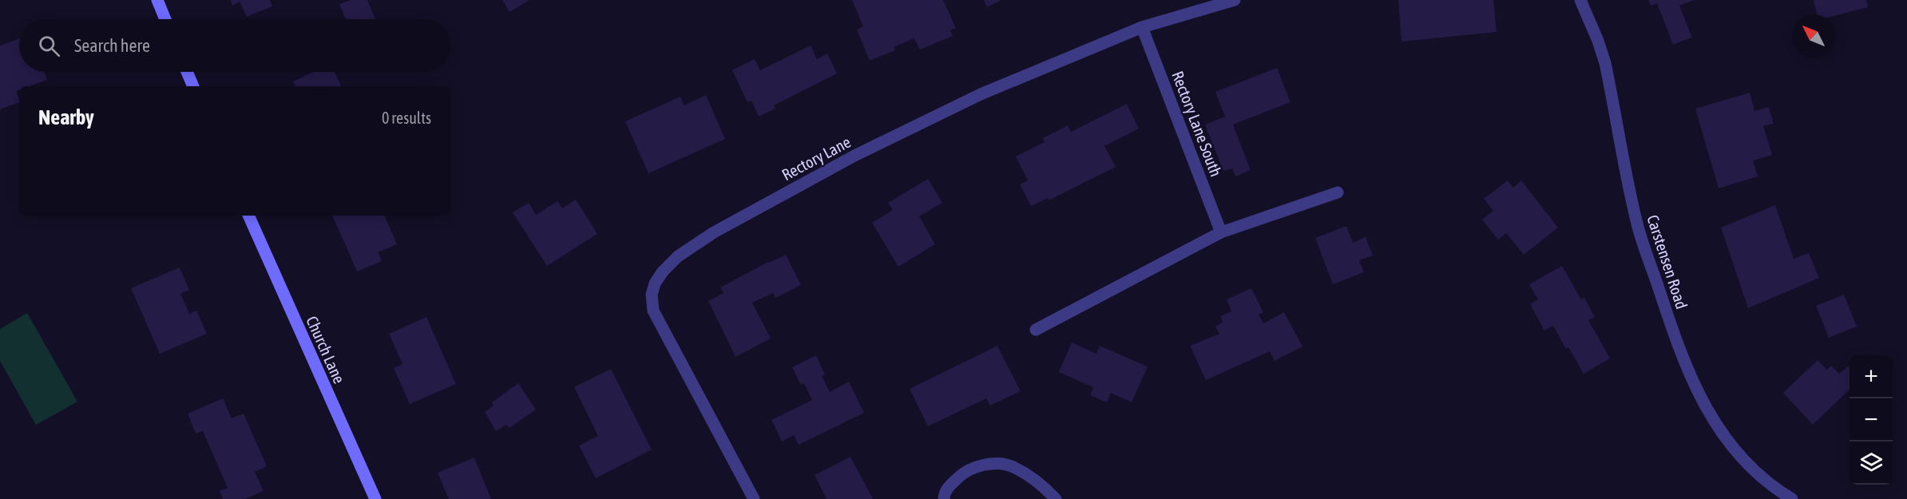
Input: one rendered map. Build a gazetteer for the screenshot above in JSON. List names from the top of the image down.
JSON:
{
  "streets": {
    "street": [
      "Rectory Lane South",
      "Rectory Lane",
      "Carstensen Road",
      "Church Lane"
    ]
  },
  "crossings": [
    ["Rectory Lane South", "Rectory Lane"]
  ],
  "north": "top left",
  "page": {
    "search": "Search here",
    "heading": ["Nearby", "0 results"],
    "map_buttons": ["+", "−"]
  }
}
